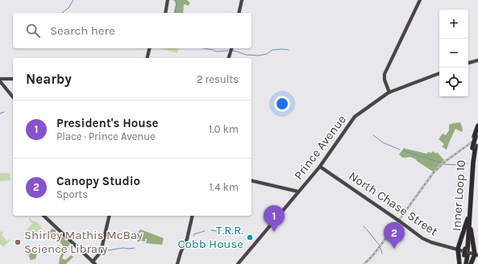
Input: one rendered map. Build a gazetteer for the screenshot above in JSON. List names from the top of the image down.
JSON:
{
  "streets": {
    "highway": ["Inner Loop 10"],
    "main road": ["Prince Avenue", "North Chase Street"]
  },
  "crossings": [
    ["Prince Avenue", "North Chase Street"]
  ],
  "places": ["T.R.R. Cobb House", "Shirley Mathis McBay Science Library"],
  "page": {
    "map_buttons": ["+", "−"],
    "search": "Search here",
    "heading": ["Nearby", "2 results"],
    "list": [
      {
        "mark": "1",
        "name": "President's House",
        "note": "Place · Prince Avenue",
        "value": "1.0 km"
      },
      {
        "mark": "2",
        "name": "Canopy Studio",
        "note": "Sports",
        "value": "1.4 km"
      }
    ],
    "pins": ["1", "2"]
  }
}
